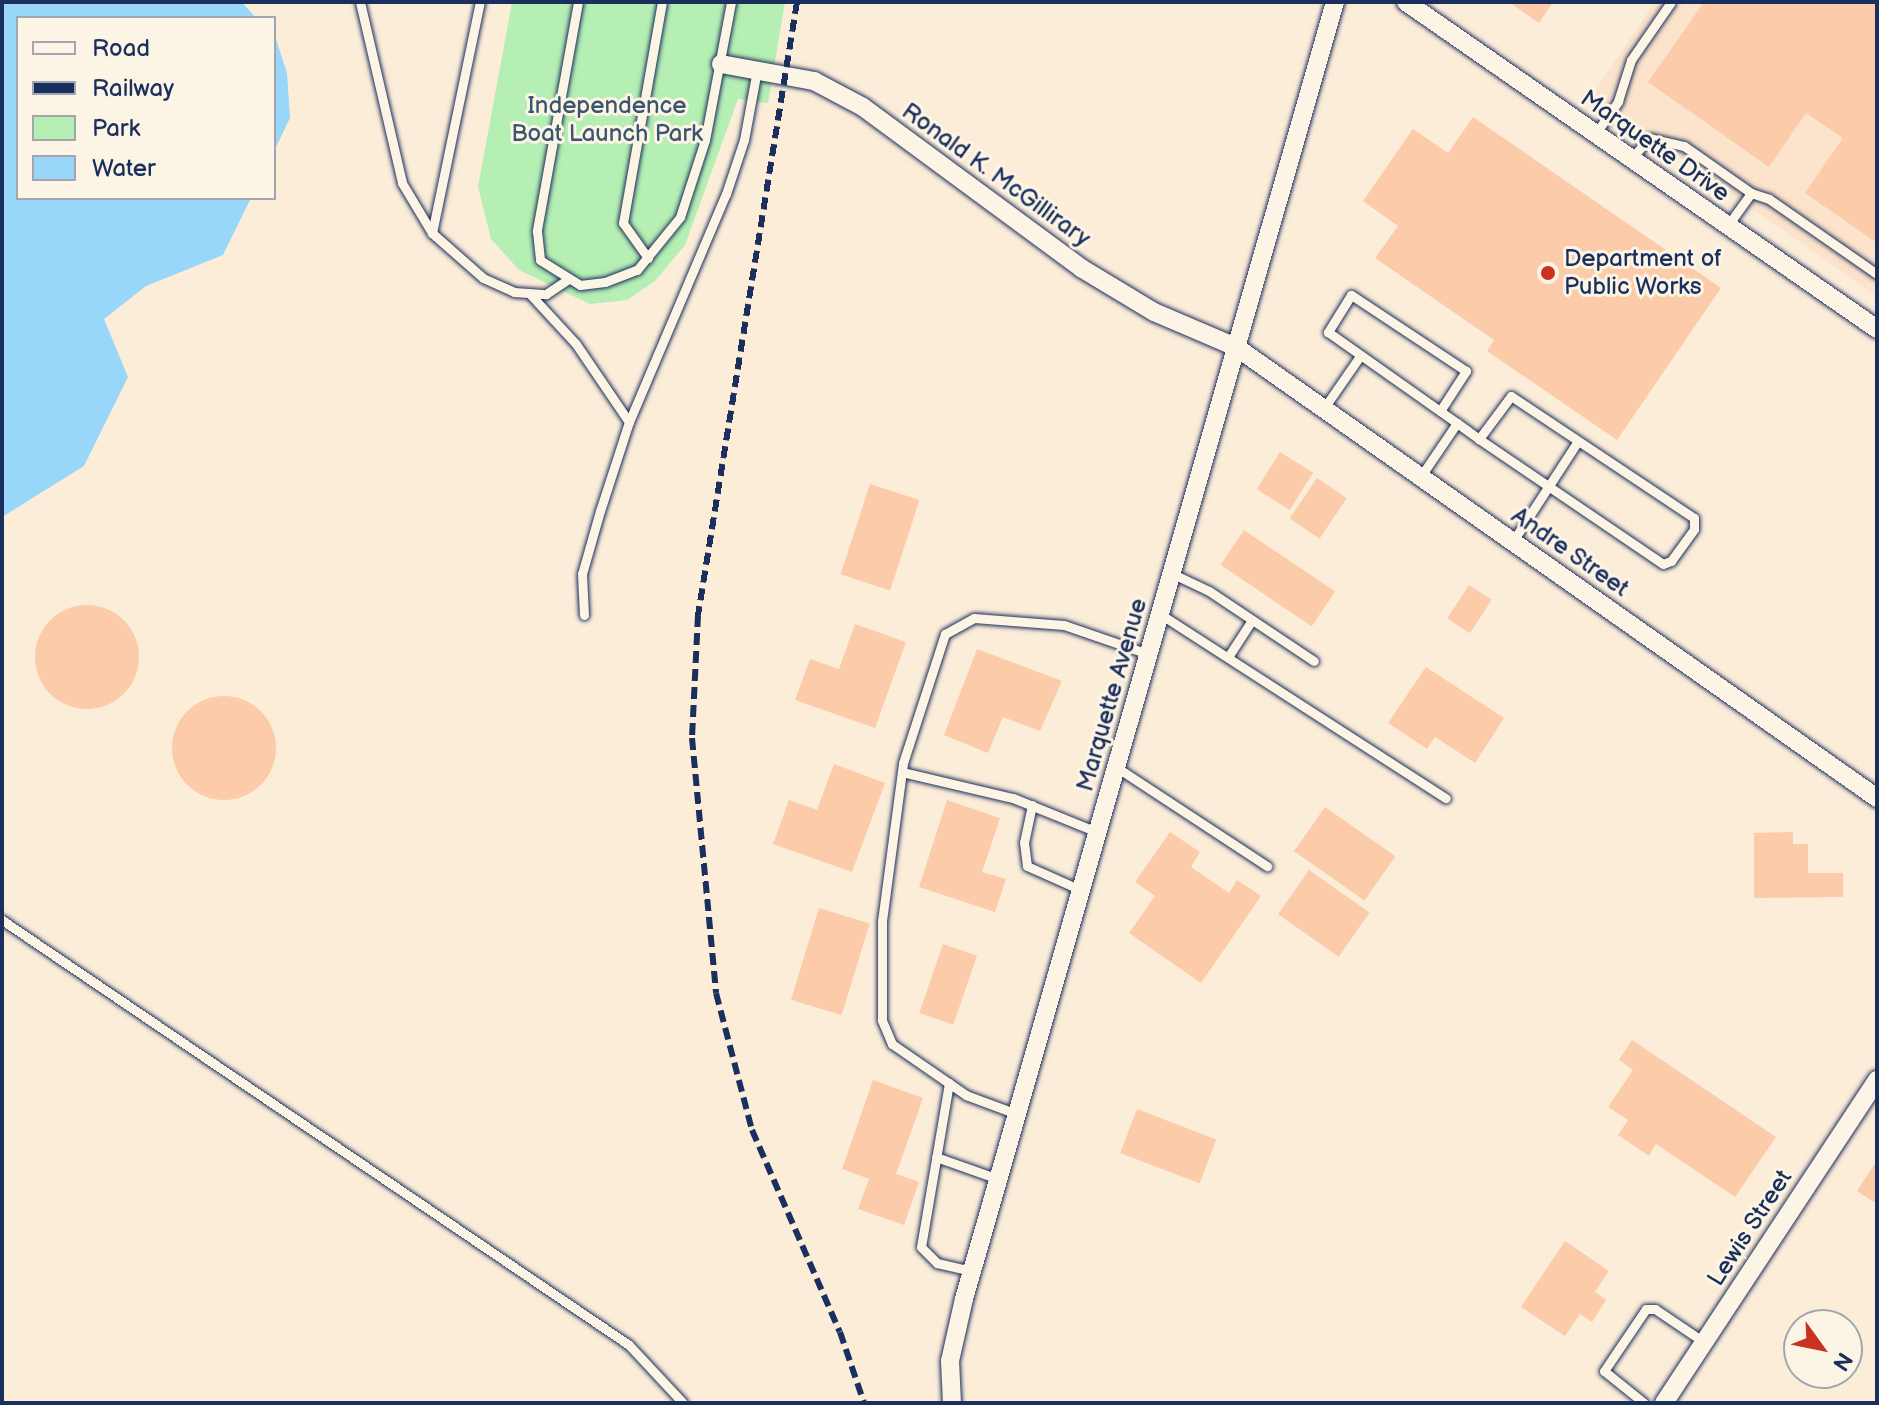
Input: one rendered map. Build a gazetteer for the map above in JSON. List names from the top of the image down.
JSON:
{
  "streets": {
    "street": [
      "Marquette Drive",
      "Ronald K. McGillirary",
      "Andre Street",
      "Marquette Avenue",
      "Lewis Street"
    ]
  },
  "crossings": [
    ["Ronald K. McGillirary", "Andre Street"],
    ["Ronald K. McGillirary", "Marquette Avenue"],
    ["Andre Street", "Marquette Avenue"]
  ],
  "parks": ["Independence Boat Launch Park"],
  "places": ["Department of Public Works"],
  "legend": [
    "Road",
    "Railway",
    "Park",
    "Water"
  ],
  "north": "bottom right"
}
